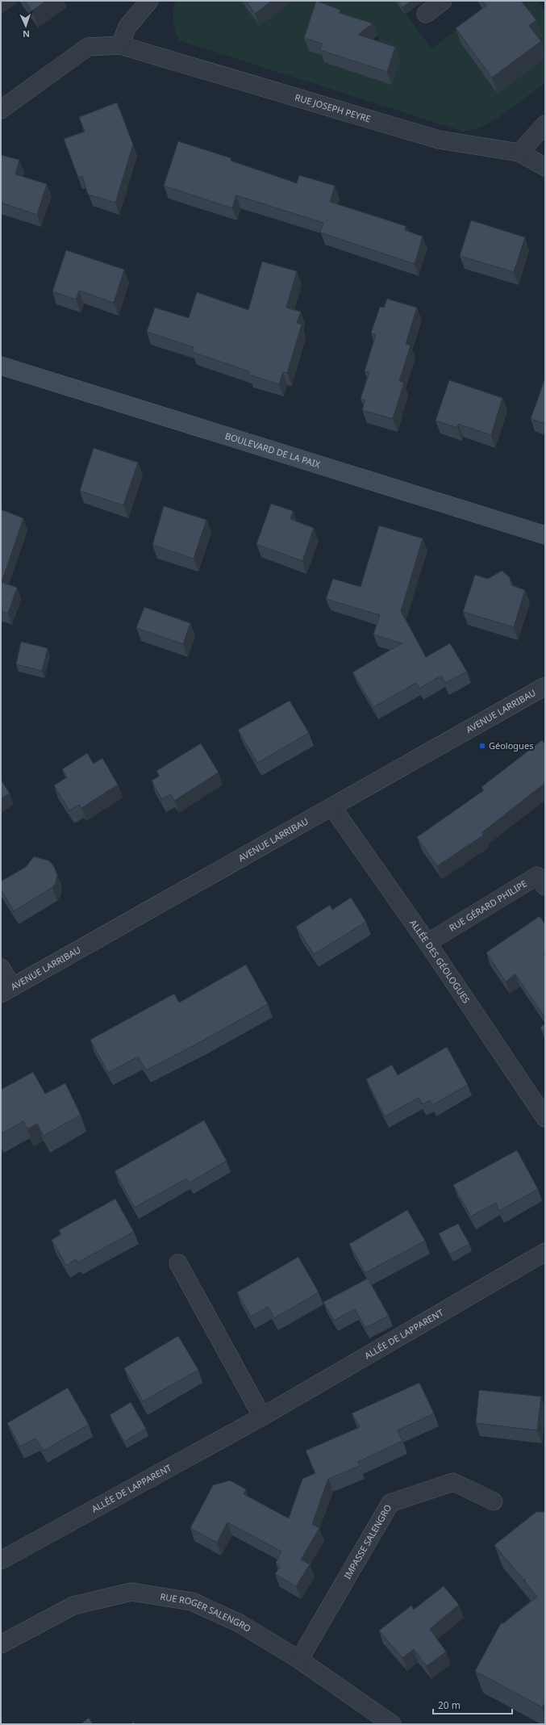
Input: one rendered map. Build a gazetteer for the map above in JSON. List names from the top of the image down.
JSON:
{
  "streets": {
    "main road": ["BOULEVARD DE LA PAIX"],
    "street": [
      "RUE JOSEPH PEYRE",
      "AVENUE LARRIBAU",
      "RUE GÉRARD PHILIPE",
      "ALLÉE DES GÉOLOGUES",
      "ALLÉE DE LAPPARENT",
      "IMPASSE SALENGRO",
      "RUE ROGER SALENGRO"
    ]
  },
  "crossings": [
    ["AVENUE LARRIBAU", "ALLÉE DES GÉOLOGUES"],
    ["RUE GÉRARD PHILIPE", "ALLÉE DES GÉOLOGUES"],
    ["IMPASSE SALENGRO", "RUE ROGER SALENGRO"]
  ],
  "places": {
    "transit": ["Géologues"]
  },
  "scale_bar": "20 m",
  "north": "bottom"
}
